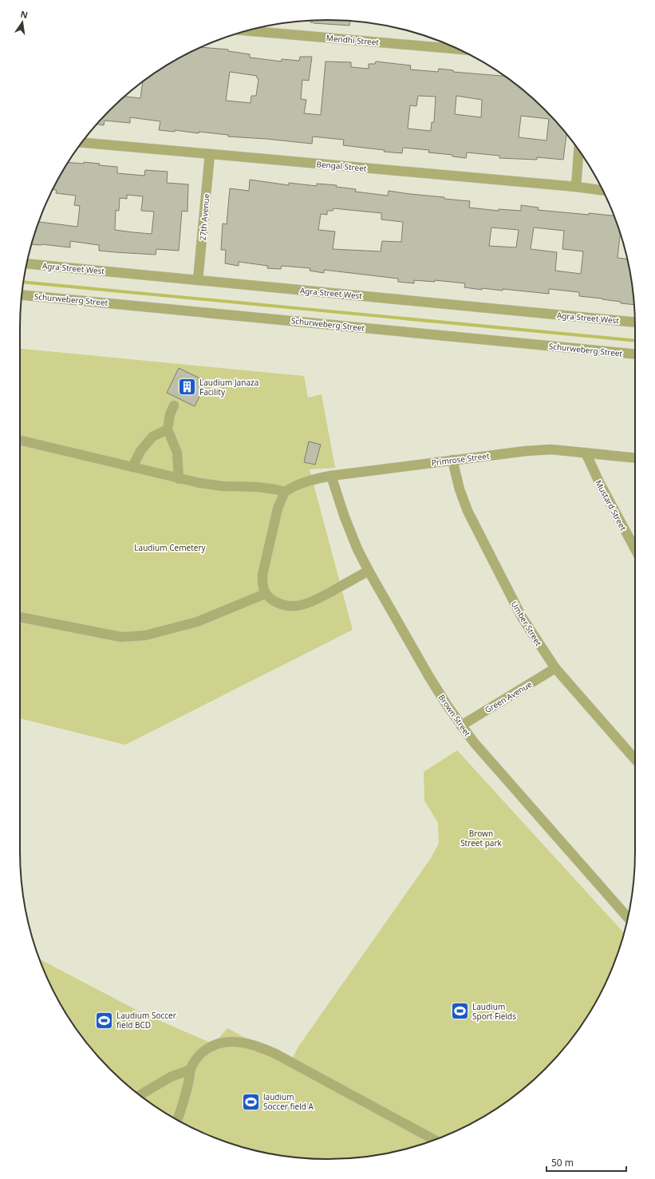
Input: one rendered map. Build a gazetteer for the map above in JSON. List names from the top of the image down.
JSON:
{
  "streets": {
    "street": [
      "Mendhi Street",
      "Bengal Street",
      "27th Avenue",
      "Agra Street West",
      "Schurweberg Street",
      "Primrose Street",
      "Mustard Street",
      "Umber Street",
      "Green Avenue",
      "Brown Street"
    ]
  },
  "crossings": [
    ["Bengal Street", "27th Avenue"],
    ["27th Avenue", "Agra Street West"],
    ["Primrose Street", "Mustard Street"],
    ["Primrose Street", "Umber Street"],
    ["Primrose Street", "Brown Street"],
    ["Umber Street", "Green Avenue"],
    ["Green Avenue", "Brown Street"]
  ],
  "parks": ["Laudium Cemetery", "Brown Street park"],
  "places": {
    "building": ["Laudium Janaza Facility"],
    "sports": ["Laudium Sport Fields", "Laudium Soccer field BCD", "laudium Soccer field A"]
  },
  "scale_bar": "50 m",
  "north": "top"
}
